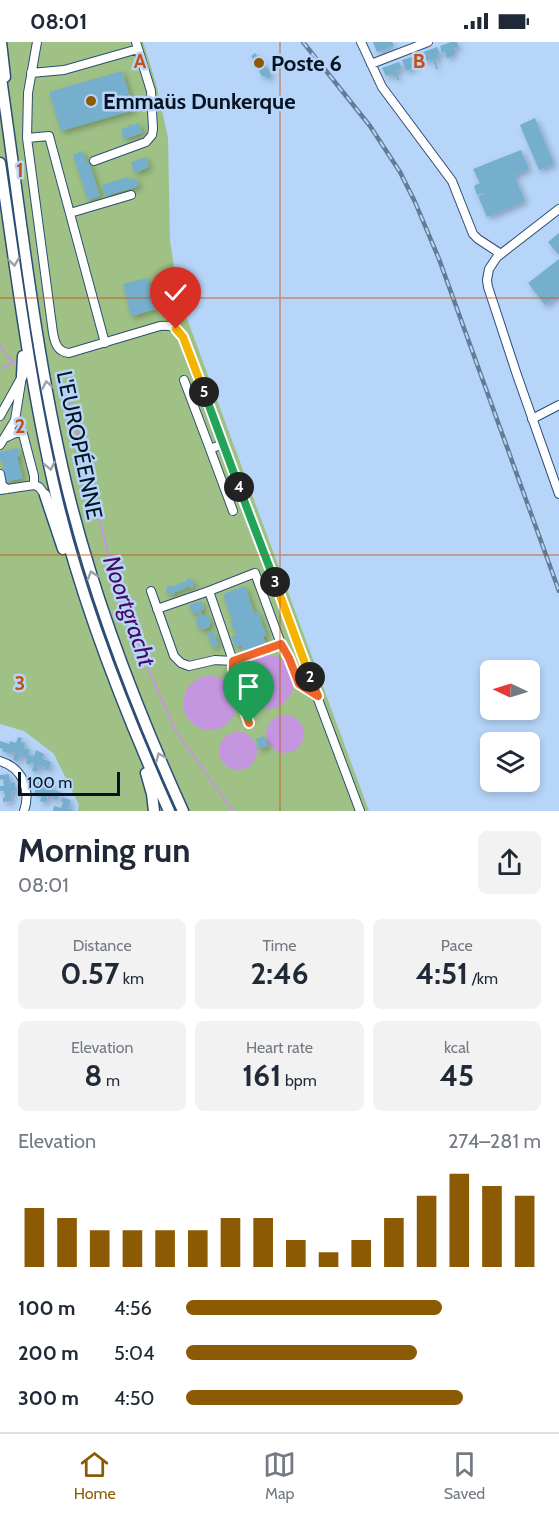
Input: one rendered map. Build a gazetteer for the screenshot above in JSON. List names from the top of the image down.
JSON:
{
  "streets": {
    "highway": ["L'EUROPÉENNE"]
  },
  "water": ["Noortgracht"],
  "places": ["Poste 6", "Emmaüs Dunkerque"],
  "scale_bar": "100 m",
  "north": "left",
  "page": {
    "status": "08:01",
    "pins": [
      "5",
      "4",
      "3",
      "2"
    ],
    "scale": "100 m",
    "heading": ["Morning run", "08:01"],
    "stats": [
      ["Distance", "0.57 km"],
      ["Time", "2:46"],
      ["Pace", "4:51 /km"],
      ["Elevation", "8 m"],
      ["Heart rate", "161 bpm"],
      ["kcal", "45"]
    ],
    "chart": ["Elevation", "274–281 m"],
    "list": [
      {
        "name": "100 m",
        "note": "4:56"
      },
      {
        "name": "200 m",
        "note": "5:04"
      },
      {
        "name": "300 m",
        "note": "4:50"
      }
    ],
    "tabs": ["Home", "Map", "Saved"]
  },
  "grid": {
    "columns": ["A", "B"],
    "rows": ["1", "2", "3"]
  }
}
